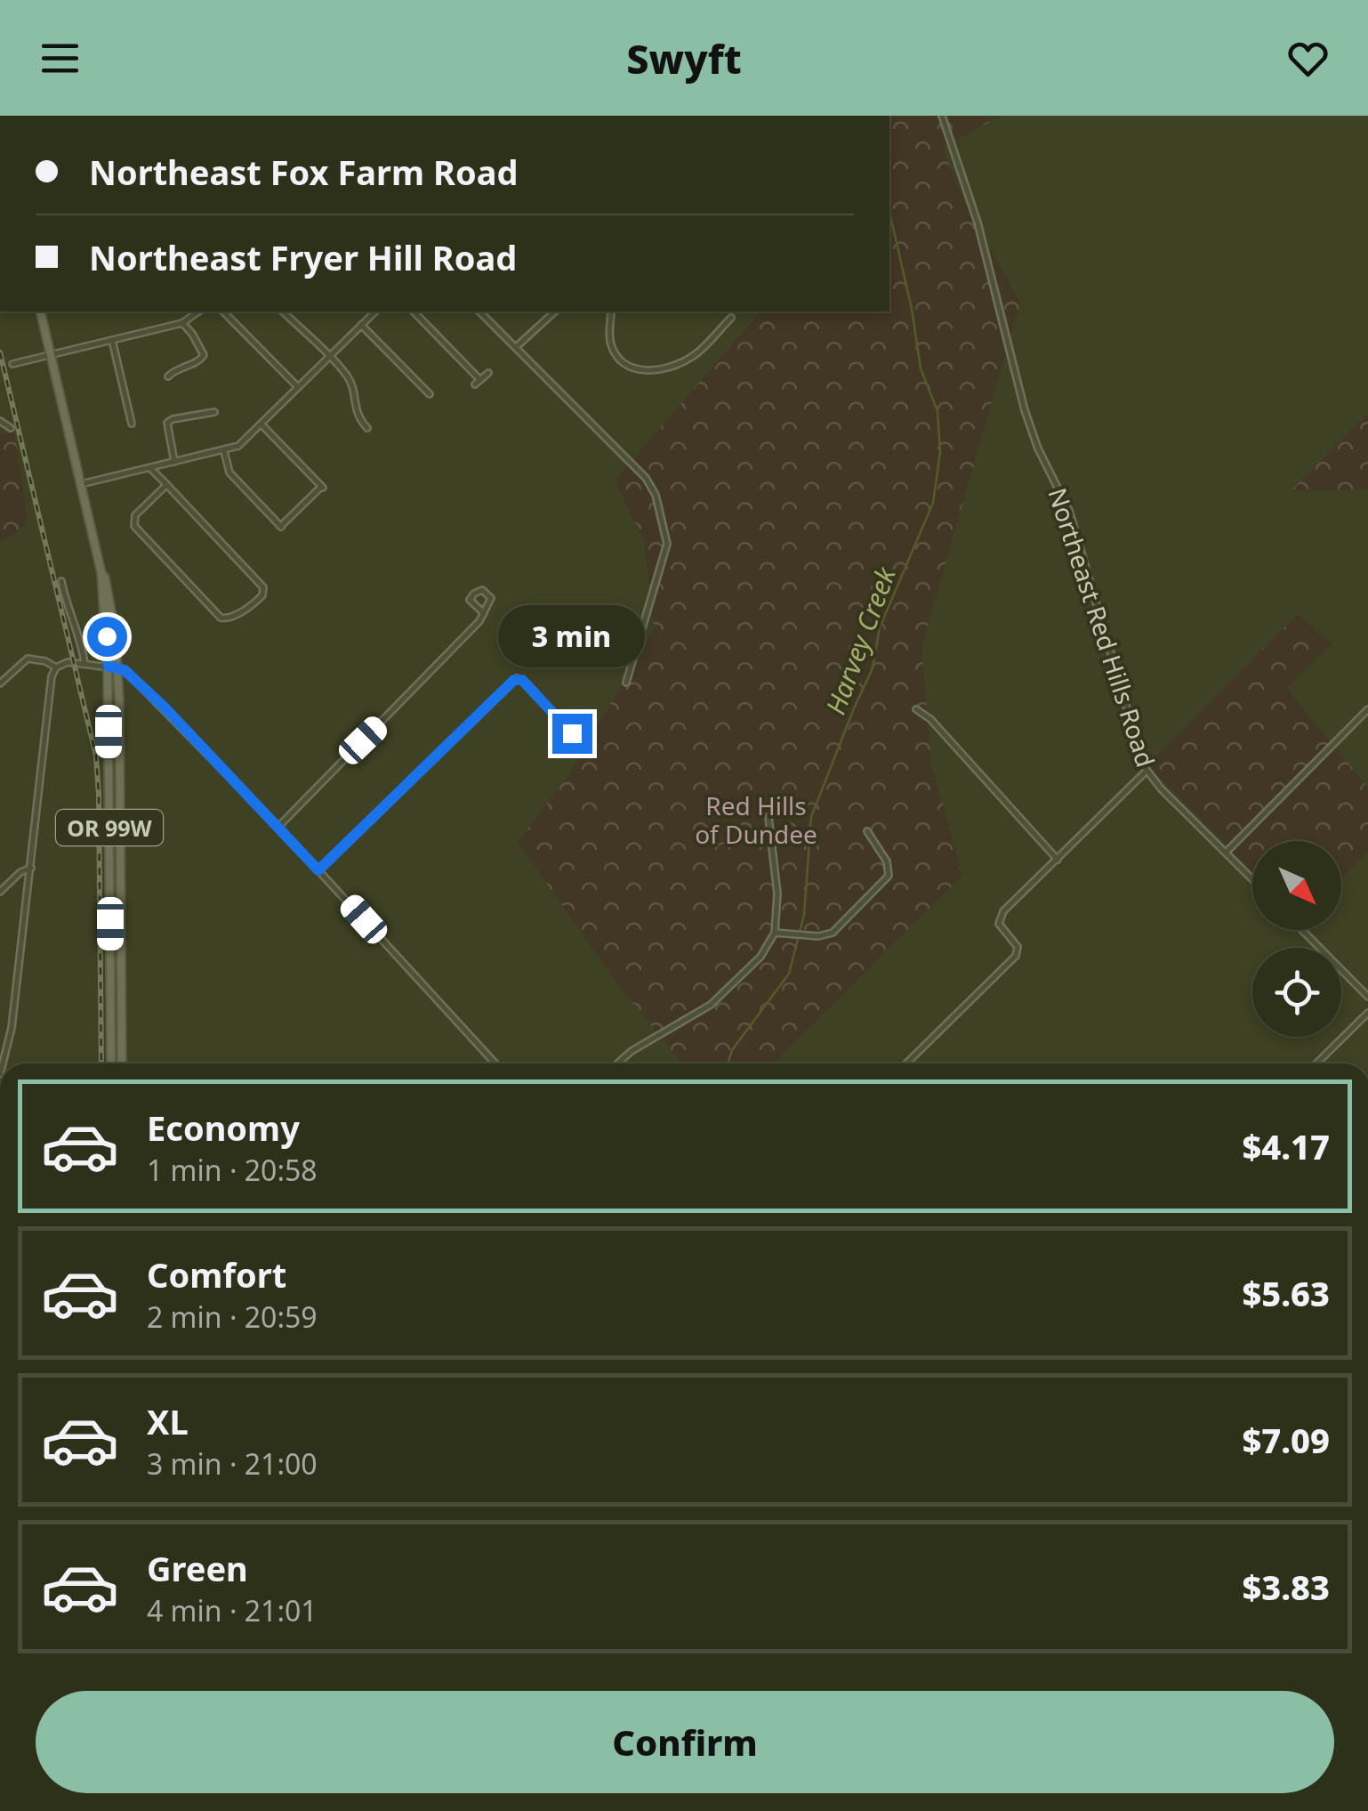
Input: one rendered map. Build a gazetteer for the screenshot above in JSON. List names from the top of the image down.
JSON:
{
  "streets": {
    "main road": ["OR 99W"],
    "street": ["Northeast Red Hills Road"]
  },
  "water": ["Harvey Creek"],
  "parks": ["Red Hills of Dundee"],
  "north": "bottom right",
  "page": {
    "header": "Swyft",
    "banner": ["Northeast Fox Farm Road", "Northeast Fryer Hill Road"],
    "bubble": "3 min",
    "list": [
      {
        "name": "Economy",
        "note": "1 min · 20:58",
        "value": "$4.17"
      },
      {
        "name": "Comfort",
        "note": "2 min · 20:59",
        "value": "$5.63"
      },
      {
        "name": "XL",
        "note": "3 min · 21:00",
        "value": "$7.09"
      },
      {
        "name": "Green",
        "note": "4 min · 21:01",
        "value": "$3.83"
      }
    ],
    "buttons": "Confirm"
  }
}
